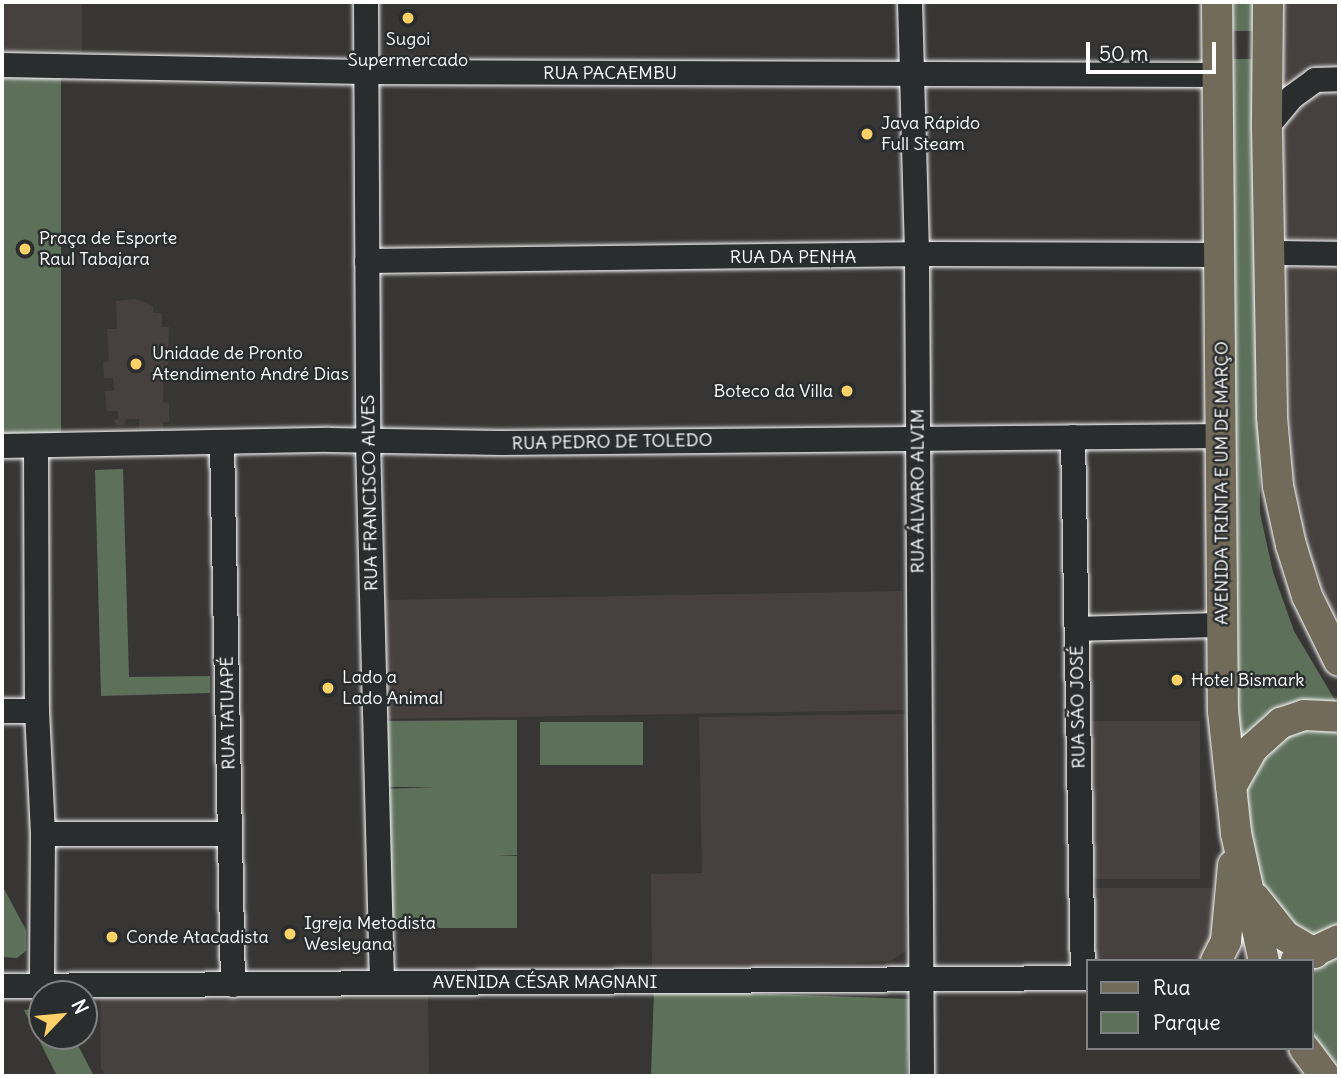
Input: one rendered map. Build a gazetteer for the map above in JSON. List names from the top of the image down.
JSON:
{
  "streets": {
    "main road": ["AVENIDA TRINTA E UM DE MARÇO"],
    "street": [
      "RUA PACAEMBU",
      "RUA DA PENHA",
      "RUA PEDRO DE TOLEDO",
      "RUA ÁLVARO ALVIM",
      "RUA FRANCISCO ALVES",
      "RUA SÃO JOSÉ",
      "RUA TATUAPÉ",
      "AVENIDA CÉSAR MAGNANI"
    ]
  },
  "crossings": [
    ["RUA PACAEMBU", "AVENIDA TRINTA E UM DE MARÇO"],
    ["RUA PACAEMBU", "RUA ÁLVARO ALVIM"],
    ["RUA PACAEMBU", "RUA FRANCISCO ALVES"],
    ["RUA DA PENHA", "AVENIDA TRINTA E UM DE MARÇO"],
    ["RUA DA PENHA", "RUA ÁLVARO ALVIM"],
    ["RUA DA PENHA", "RUA FRANCISCO ALVES"],
    ["RUA PEDRO DE TOLEDO", "AVENIDA TRINTA E UM DE MARÇO"],
    ["RUA PEDRO DE TOLEDO", "RUA ÁLVARO ALVIM"],
    ["RUA PEDRO DE TOLEDO", "RUA FRANCISCO ALVES"],
    ["RUA PEDRO DE TOLEDO", "RUA SÃO JOSÉ"],
    ["RUA PEDRO DE TOLEDO", "RUA TATUAPÉ"],
    ["RUA ÁLVARO ALVIM", "AVENIDA CÉSAR MAGNANI"],
    ["RUA FRANCISCO ALVES", "AVENIDA CÉSAR MAGNANI"],
    ["RUA SÃO JOSÉ", "AVENIDA CÉSAR MAGNANI"],
    ["RUA TATUAPÉ", "AVENIDA CÉSAR MAGNANI"]
  ],
  "places": [
    "Sugoi Supermercado",
    "Java Rápido Full Steam",
    "Praça de Esporte Raul Tabajara",
    "Unidade de Pronto Atendimento André Dias",
    "Boteco da Villa",
    "Hotel Bismark",
    "Lado a Lado Animal",
    "Igreja Metodista Wesleyana",
    "Conde Atacadista"
  ],
  "legend": ["Rua", "Parque"],
  "scale_bar": "50 m",
  "north": "top right"
}
